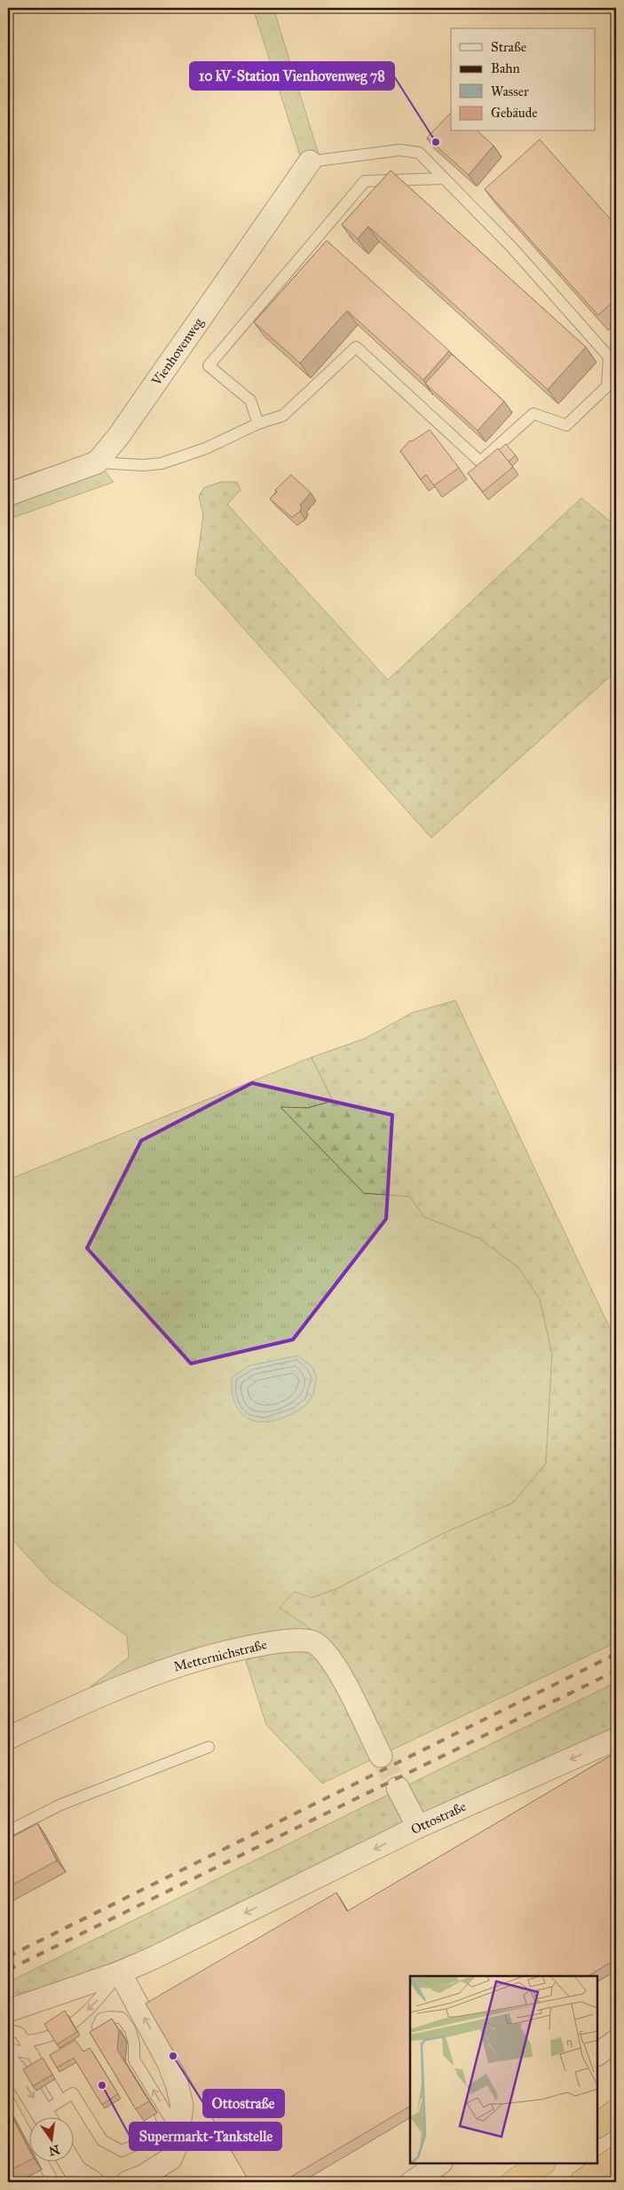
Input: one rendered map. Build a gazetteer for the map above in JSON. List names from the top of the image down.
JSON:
{
  "streets": {
    "street": ["Vienhovenweg", "Metternichstraße", "Ottostraße"]
  },
  "one_way": ["Ottostraße"],
  "places": ["10 kV-Station Vienhovenweg 78", "Ottostraße", "Supermarkt-Tankstelle"],
  "legend": [
    "Straße",
    "Bahn",
    "Wasser",
    "Gebäude"
  ],
  "north": "bottom"
}
